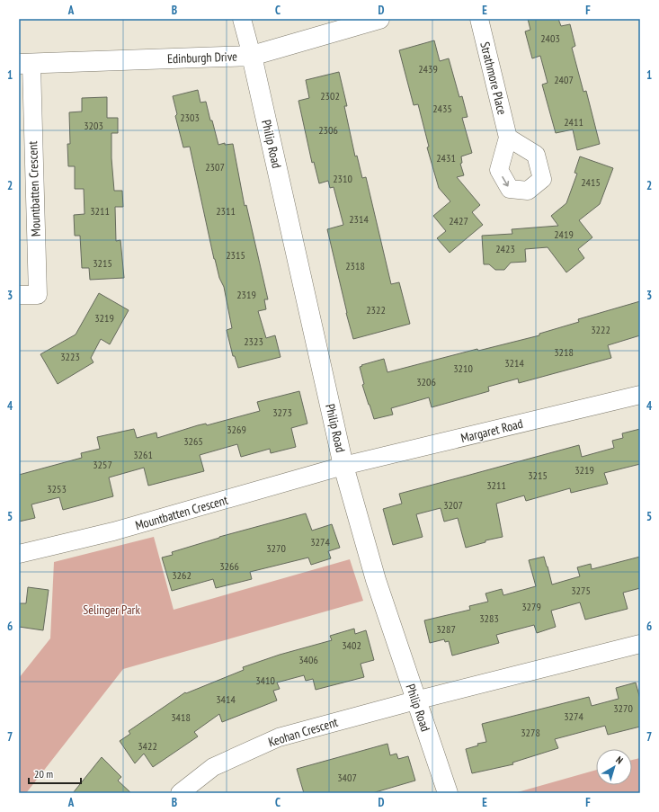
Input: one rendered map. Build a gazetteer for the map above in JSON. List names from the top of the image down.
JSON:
{
  "streets": {
    "street": [
      "Edinburgh Drive",
      "Strathmore Place",
      "Philip Road",
      "Mountbatten Crescent",
      "Margaret Road",
      "Keohan Crescent"
    ]
  },
  "crossings": [
    ["Edinburgh Drive", "Philip Road"],
    ["Edinburgh Drive", "Mountbatten Crescent"],
    ["Philip Road", "Mountbatten Crescent"],
    ["Philip Road", "Margaret Road"],
    ["Philip Road", "Keohan Crescent"],
    ["Mountbatten Crescent", "Margaret Road"]
  ],
  "parks": ["Selinger Park"],
  "house_numbers": [
    "2403",
    "2439",
    "2407",
    "2302",
    "2435",
    "2303",
    "2411",
    "3203",
    "2306",
    "2431",
    "2307",
    "2310",
    "2415",
    "3211",
    "2311",
    "2314",
    "2427",
    "2419",
    "2423",
    "2315",
    "3215",
    "2318",
    "2319",
    "2322",
    "3219",
    "3222",
    "2323",
    "3218",
    "3223",
    "3214",
    "3210",
    "3206",
    "3273",
    "3269",
    "3265",
    "3261",
    "3257",
    "3219",
    "3215",
    "3211",
    "3253",
    "3207",
    "3274",
    "3270",
    "3266",
    "3262",
    "3275",
    "3279",
    "3283",
    "3287",
    "3402",
    "3406",
    "3410",
    "3414",
    "3270",
    "3274",
    "3418",
    "3278",
    "3422",
    "3407"
  ],
  "scale_bar": "20 m",
  "north": "top right",
  "grid": {
    "columns": [
      "A",
      "B",
      "C",
      "D",
      "E",
      "F"
    ],
    "rows": [
      "1",
      "2",
      "3",
      "4",
      "5",
      "6",
      "7"
    ]
  }
}
